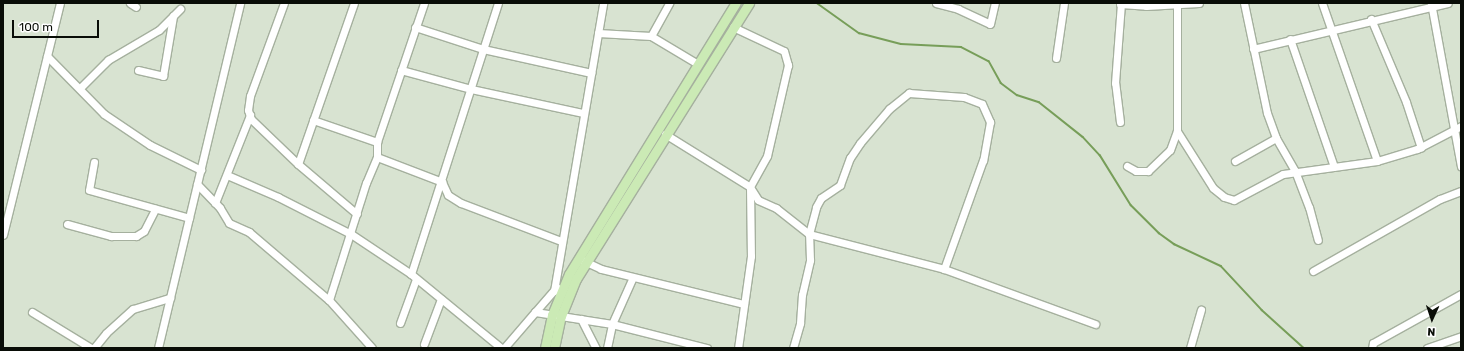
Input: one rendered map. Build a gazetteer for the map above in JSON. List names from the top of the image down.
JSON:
{
  "scale_bar": "100 m",
  "north": "bottom"
}
